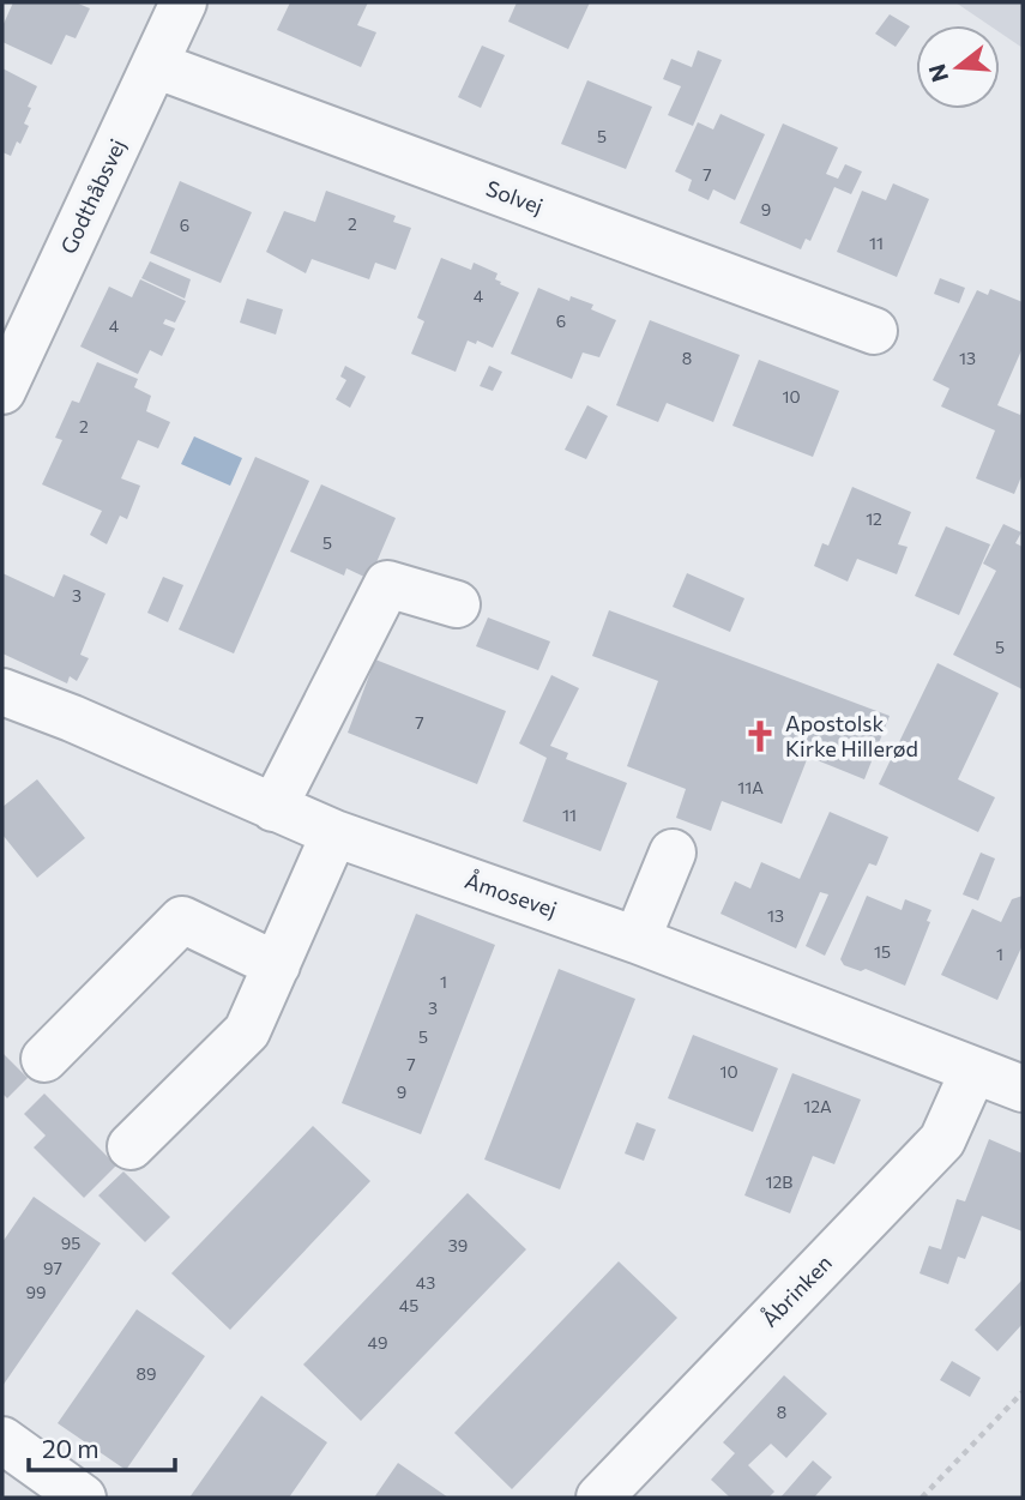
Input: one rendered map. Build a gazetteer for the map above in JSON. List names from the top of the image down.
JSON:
{
  "streets": {
    "street": [
      "Godthåbsvej",
      "Solvej",
      "Åmosevej",
      "Åbrinken"
    ]
  },
  "crossings": [
    ["Godthåbsvej", "Solvej"],
    ["Åmosevej", "Åbrinken"]
  ],
  "places": {
    "church": ["Apostolsk Kirke Hillerød"]
  },
  "house_numbers": [
    "5",
    "7",
    "9",
    "2",
    "6",
    "11",
    "4",
    "6",
    "4",
    "8",
    "13",
    "10",
    "2",
    "12",
    "5",
    "3",
    "5",
    "7",
    "11A",
    "11",
    "13",
    "15",
    "1",
    "1",
    "3",
    "5",
    "7",
    "10",
    "9",
    "12A",
    "12B",
    "95",
    "39",
    "97",
    "43",
    "99",
    "45",
    "49",
    "89",
    "8"
  ],
  "scale_bar": "20 m",
  "north": "left"
}
